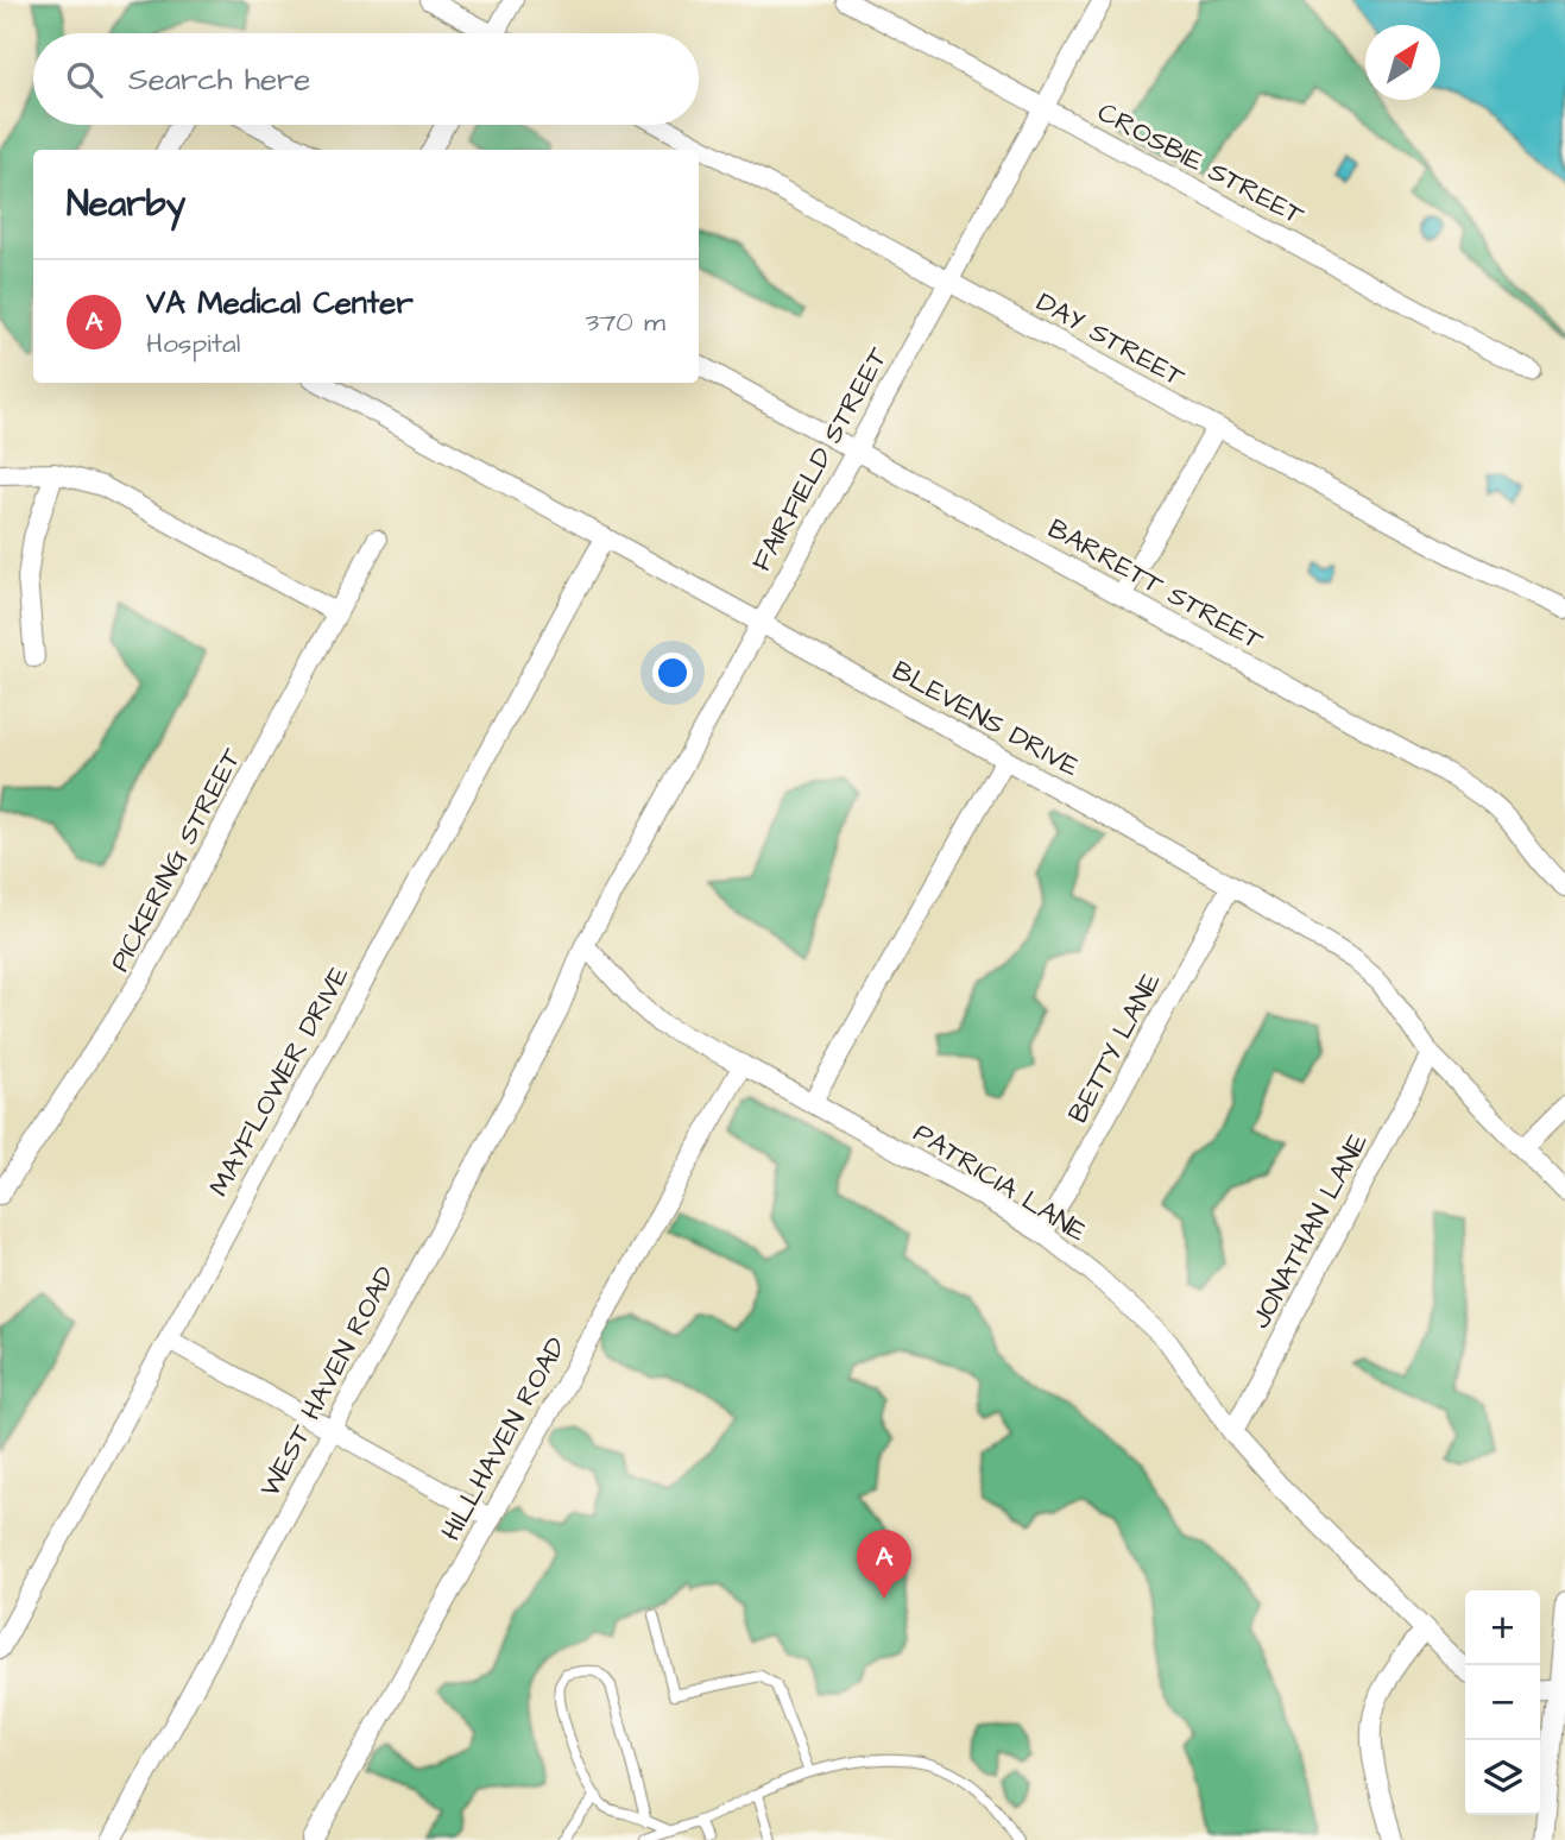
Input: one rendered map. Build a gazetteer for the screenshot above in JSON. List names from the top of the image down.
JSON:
{
  "streets": {
    "street": [
      "CROSBIE STREET",
      "DAY STREET",
      "FAIRFIELD STREET",
      "BARRETT STREET",
      "BLEVENS DRIVE",
      "PICKERING STREET",
      "BETTY LANE",
      "MAYFLOWER DRIVE",
      "PATRICIA LANE",
      "JONATHAN LANE",
      "WEST HAVEN ROAD",
      "HILLHAVEN ROAD"
    ]
  },
  "crossings": [
    ["CROSBIE STREET", "FAIRFIELD STREET"],
    ["DAY STREET", "FAIRFIELD STREET"],
    ["FAIRFIELD STREET", "BARRETT STREET"],
    ["FAIRFIELD STREET", "BLEVENS DRIVE"],
    ["FAIRFIELD STREET", "PATRICIA LANE"],
    ["FAIRFIELD STREET", "WEST HAVEN ROAD"],
    ["BLEVENS DRIVE", "BETTY LANE"],
    ["BLEVENS DRIVE", "MAYFLOWER DRIVE"],
    ["BLEVENS DRIVE", "JONATHAN LANE"],
    ["BETTY LANE", "PATRICIA LANE"],
    ["PATRICIA LANE", "JONATHAN LANE"],
    ["PATRICIA LANE", "WEST HAVEN ROAD"],
    ["PATRICIA LANE", "HILLHAVEN ROAD"]
  ],
  "north": "top right",
  "page": {
    "search": "Search here",
    "heading": "Nearby",
    "list": [
      {
        "mark": "A",
        "name": "VA Medical Center",
        "note": "Hospital",
        "value": "370 m"
      }
    ],
    "pins": "A",
    "map_buttons": ["+", "−"]
  }
}
